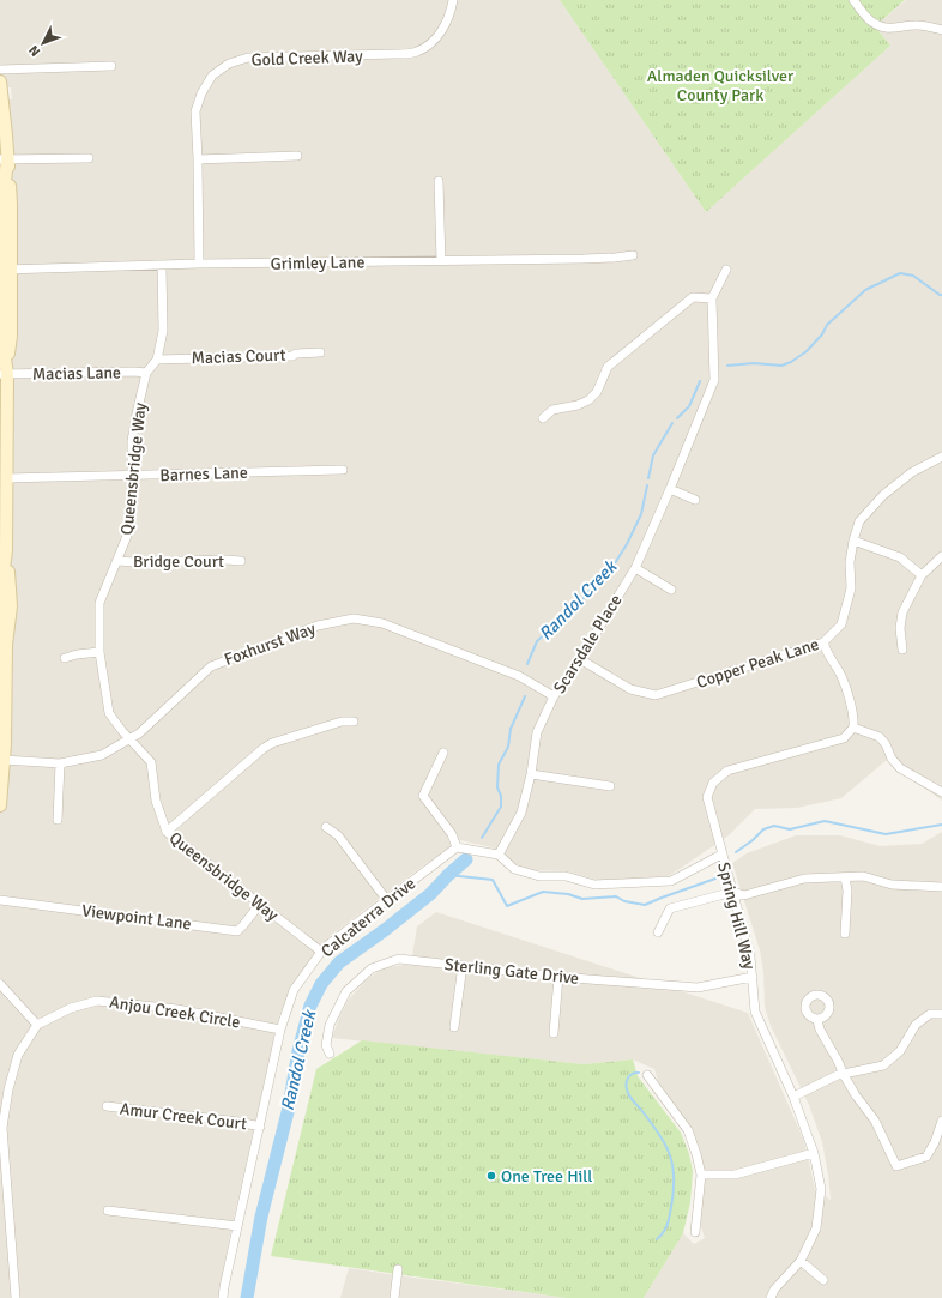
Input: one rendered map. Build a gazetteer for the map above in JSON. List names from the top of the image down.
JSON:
{
  "streets": {
    "street": [
      "Gold Creek Way",
      "Grimley Lane",
      "Macias Court",
      "Macias Lane",
      "Queensbridge Way",
      "Barnes Lane",
      "Bridge Court",
      "Foxhurst Way",
      "Scarsdale Place",
      "Copper Peak Lane",
      "Spring Hill Way",
      "Viewpoint Lane",
      "Calcaterra Drive",
      "Sterling Gate Drive",
      "Anjou Creek Circle",
      "Amur Creek Court"
    ]
  },
  "crossings": [
    ["Gold Creek Way", "Grimley Lane"],
    ["Grimley Lane", "Queensbridge Way"],
    ["Macias Court", "Queensbridge Way"],
    ["Macias Lane", "Queensbridge Way"],
    ["Queensbridge Way", "Barnes Lane"],
    ["Queensbridge Way", "Bridge Court"],
    ["Queensbridge Way", "Foxhurst Way"],
    ["Queensbridge Way", "Viewpoint Lane"],
    ["Queensbridge Way", "Calcaterra Drive"],
    ["Foxhurst Way", "Scarsdale Place"],
    ["Scarsdale Place", "Copper Peak Lane"],
    ["Spring Hill Way", "Sterling Gate Drive"],
    ["Calcaterra Drive", "Anjou Creek Circle"],
    ["Calcaterra Drive", "Amur Creek Court"]
  ],
  "water": ["Randol Creek"],
  "parks": ["Almaden Quicksilver County Park"],
  "places": ["One Tree Hill"],
  "north": "bottom left"
}
